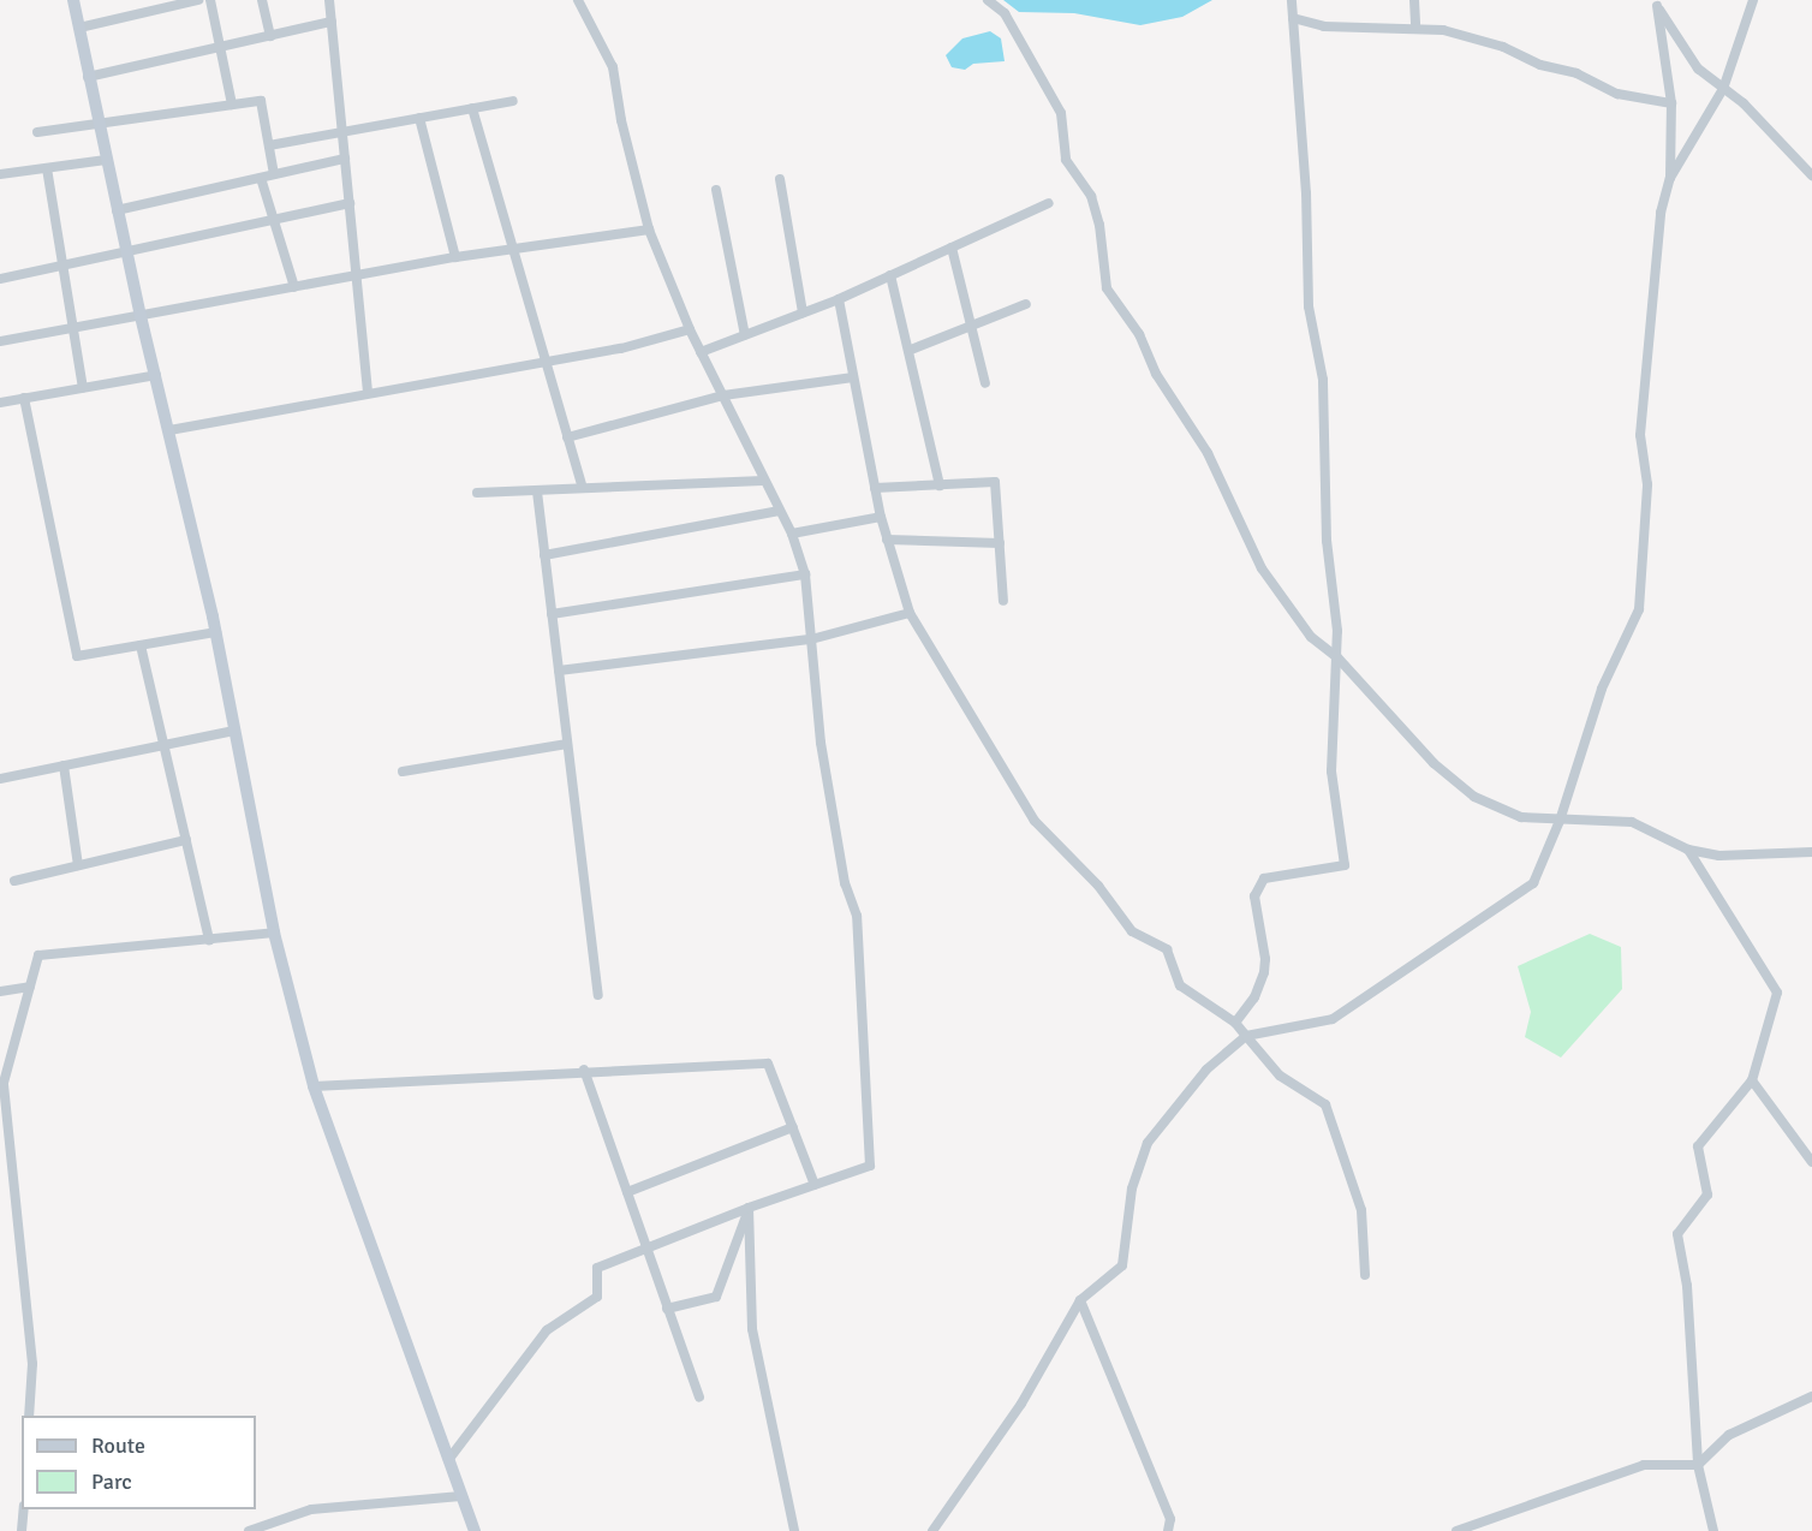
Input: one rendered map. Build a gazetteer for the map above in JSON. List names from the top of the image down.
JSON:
{
  "legend": ["Route", "Parc"]
}
